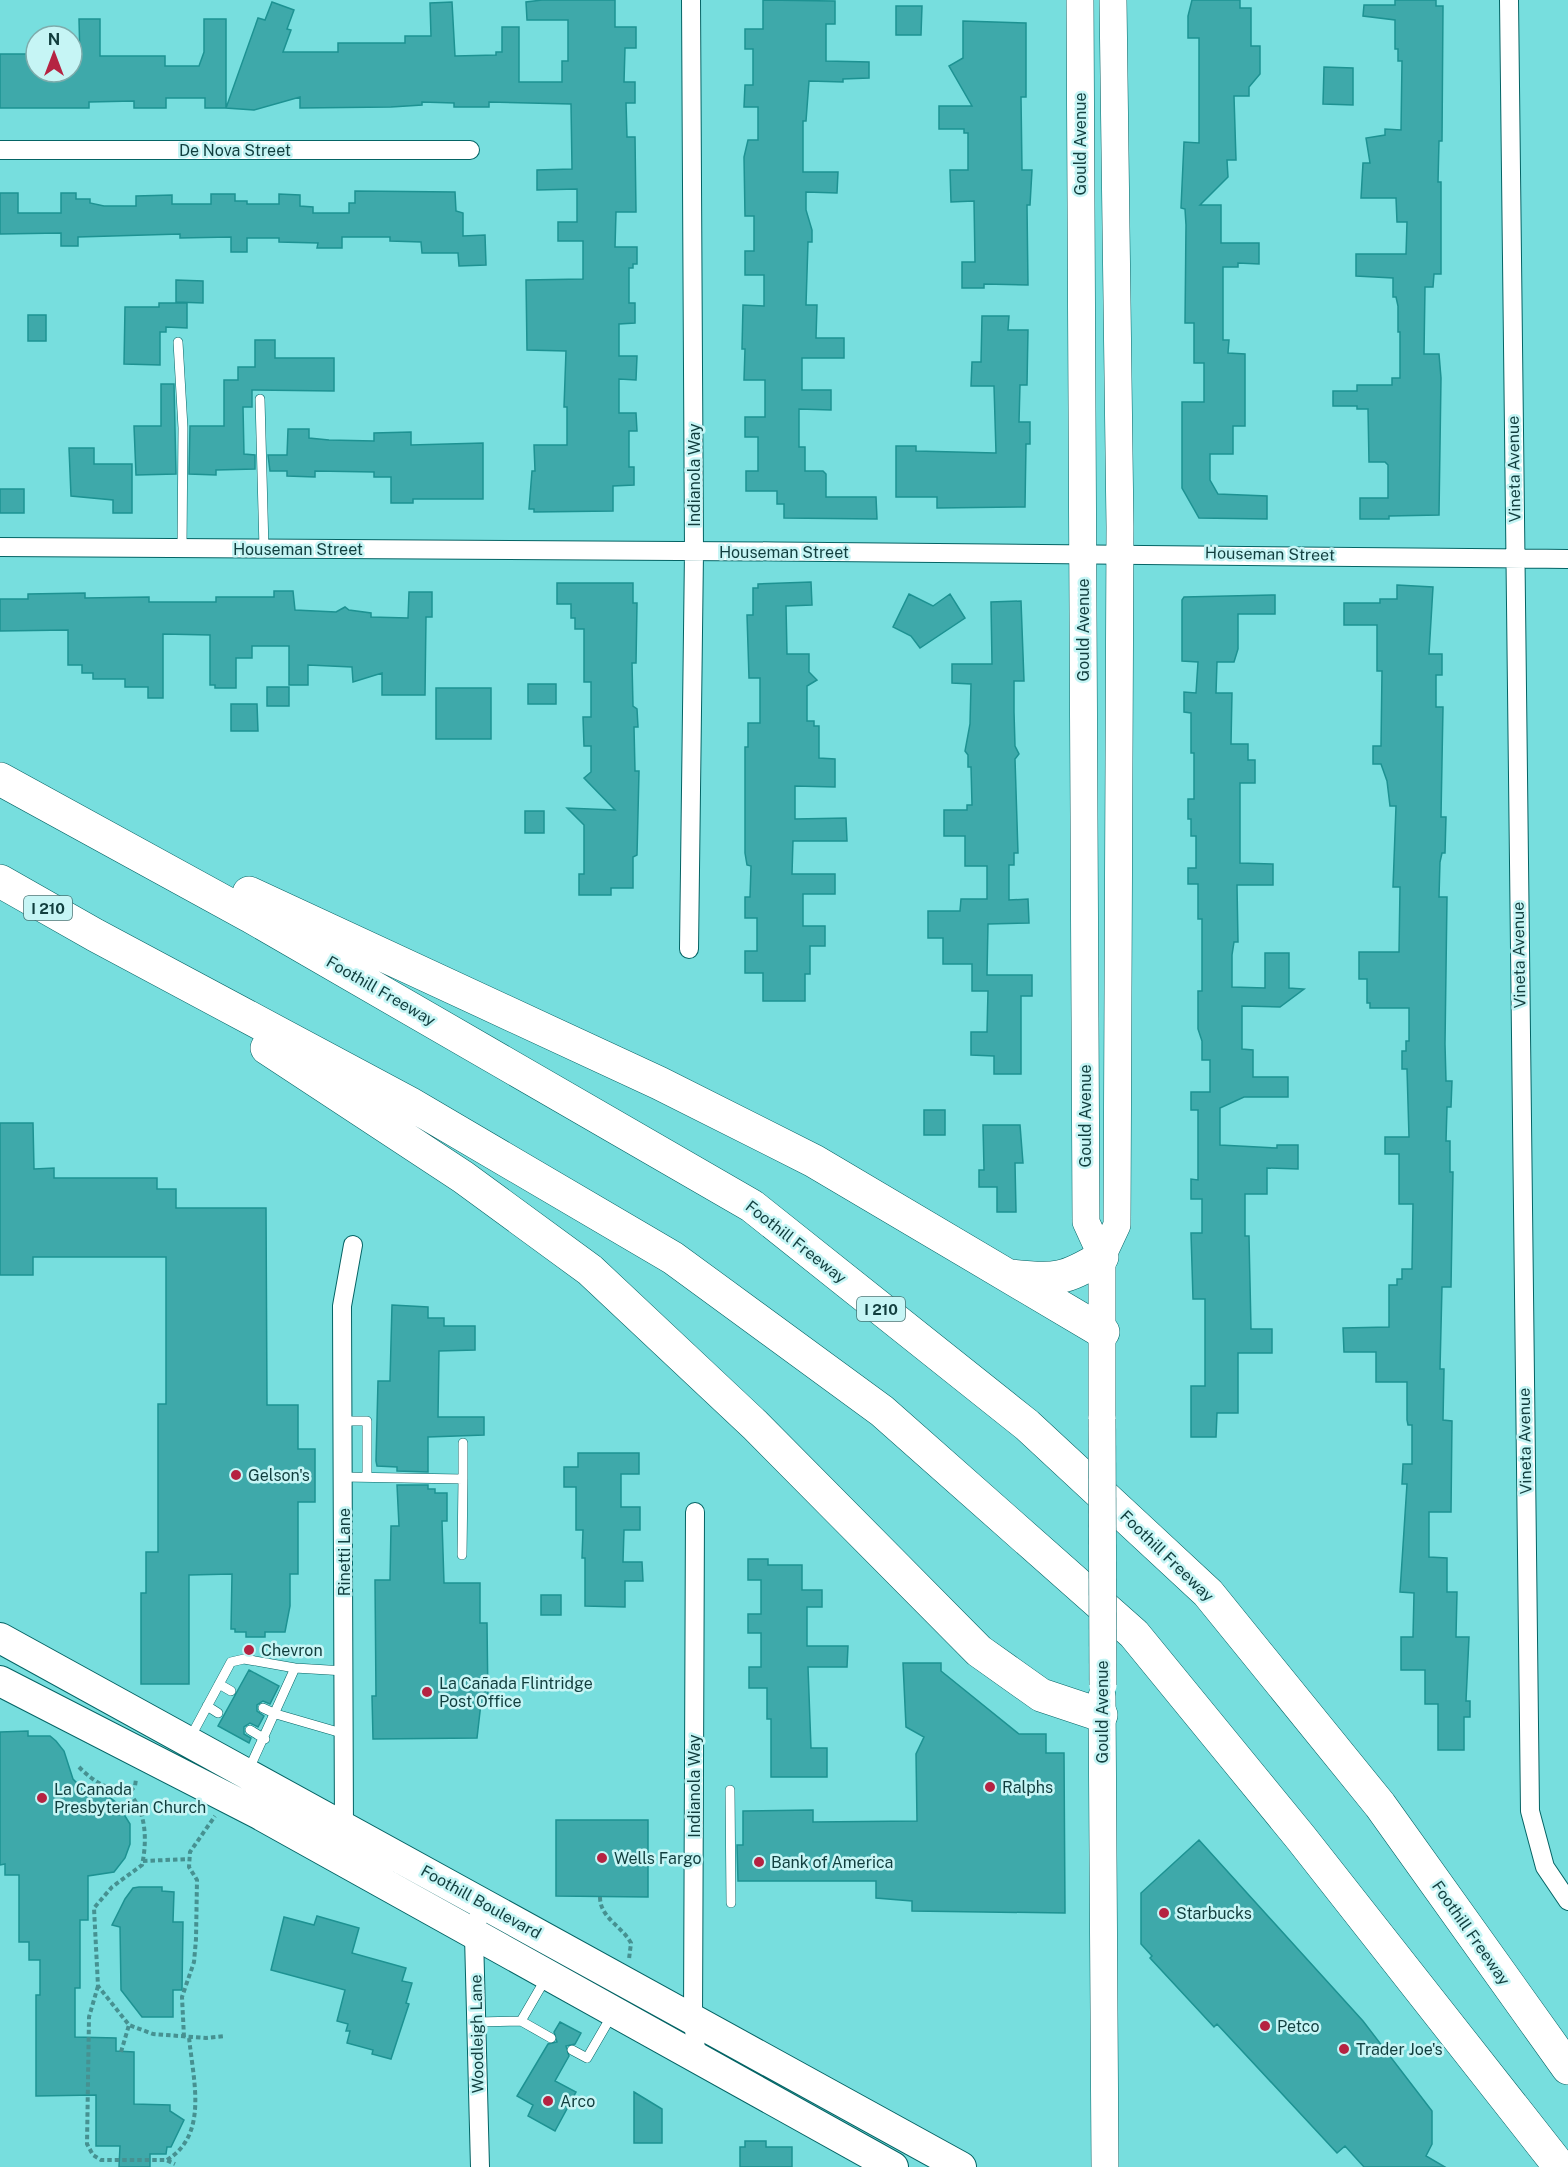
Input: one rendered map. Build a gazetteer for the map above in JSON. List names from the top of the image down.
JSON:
{
  "streets": {
    "highway": ["I 210", "Foothill Freeway"],
    "main road": ["Foothill Boulevard"],
    "street": [
      "Gould Avenue",
      "De Nova Street",
      "Vineta Avenue",
      "Indianola Way",
      "Houseman Street",
      "Rinetti Lane",
      "Woodleigh Lane"
    ]
  },
  "crossings": [
    ["Gould Avenue", "Houseman Street"],
    ["Vineta Avenue", "Houseman Street"],
    ["Indianola Way", "Houseman Street"],
    ["Indianola Way", "Foothill Boulevard"],
    ["Rinetti Lane", "Foothill Boulevard"],
    ["Foothill Boulevard", "Woodleigh Lane"]
  ],
  "places": [
    "Gelson's",
    "Chevron",
    "La Cañada Flintridge Post Office",
    "Ralphs",
    "La Canada Presbyterian Church",
    "Wells Fargo",
    "Bank of America",
    "Starbucks",
    "Petco",
    "Trader Joe's",
    "Arco"
  ],
  "north": "top"
}
